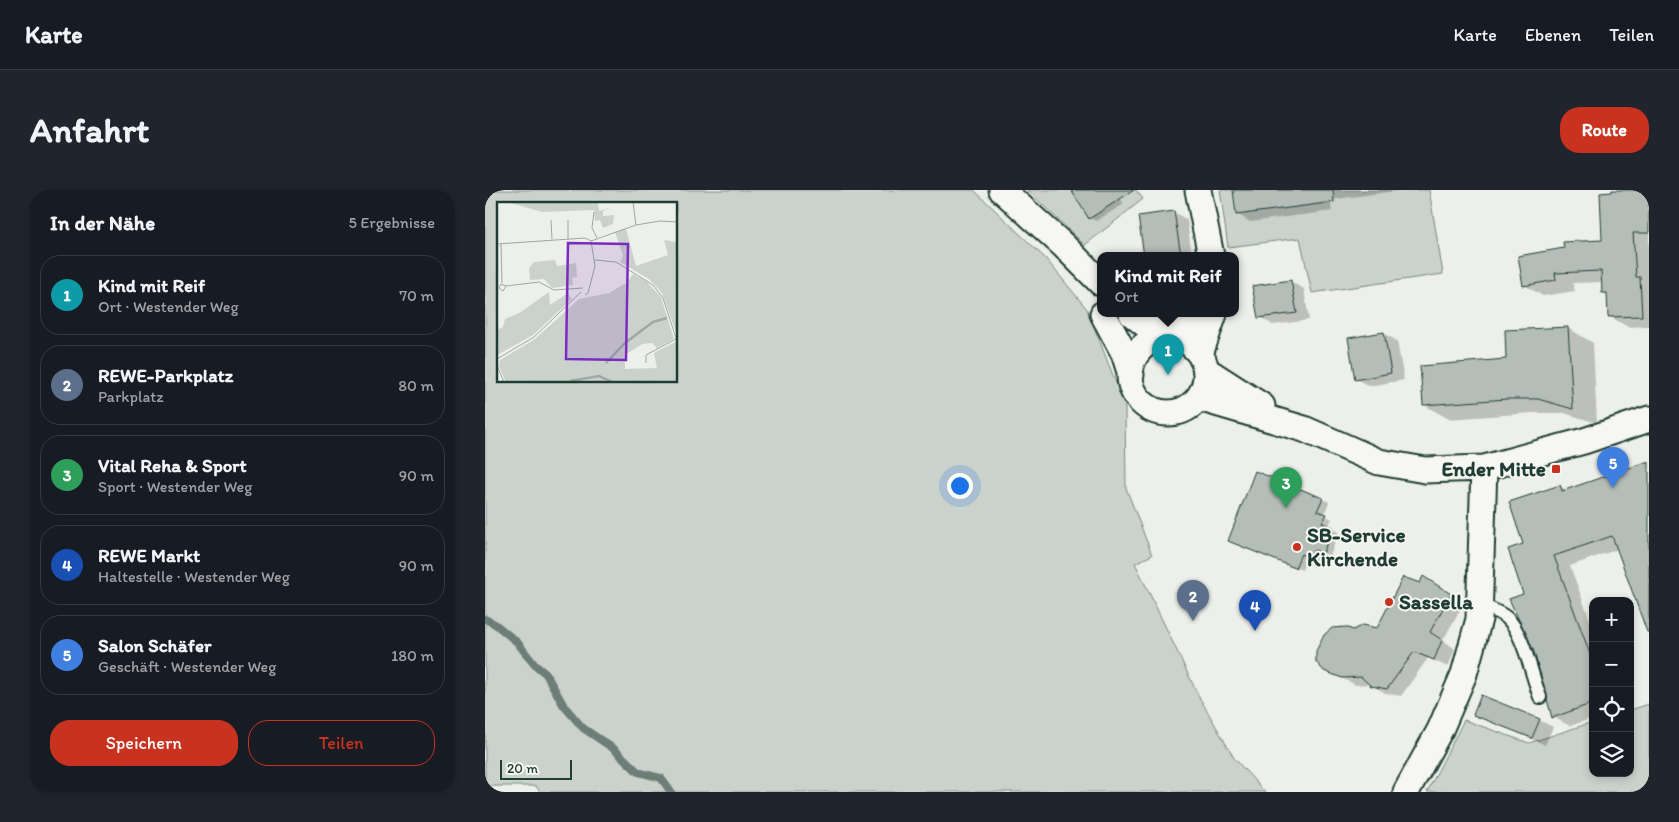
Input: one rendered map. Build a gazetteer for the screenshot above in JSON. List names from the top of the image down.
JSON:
{
  "places": {
    "transit": ["Ender Mitte"],
    "other": ["SB-Service Kirchende", "Sassella"]
  },
  "scale_bar": "20 m",
  "page": {
    "header": "Karte",
    "nav": ["Karte", "Ebenen", "Teilen"],
    "buttons": [
      "Route",
      ["Speichern", "Teilen"]
    ],
    "title": "Anfahrt",
    "heading": ["In der Nähe", "5 Ergebnisse"],
    "popup": ["Kind mit Reif", "Ort"],
    "list": [
      {
        "mark": "1",
        "name": "Kind mit Reif",
        "note": "Ort · Westender Weg",
        "value": "70 m"
      },
      {
        "mark": "2",
        "name": "REWE-Parkplatz",
        "note": "Parkplatz",
        "value": "80 m"
      },
      {
        "mark": "3",
        "name": "Vital Reha & Sport",
        "note": "Sport · Westender Weg",
        "value": "90 m"
      },
      {
        "mark": "4",
        "name": "REWE Markt",
        "note": "Haltestelle · Westender Weg",
        "value": "90 m"
      },
      {
        "mark": "5",
        "name": "Salon Schäfer",
        "note": "Geschäft · Westender Weg",
        "value": "180 m"
      }
    ],
    "pins": [
      "1",
      "5",
      "3",
      "2",
      "4"
    ],
    "map_buttons": ["+", "−"],
    "scale": "20 m"
  }
}
